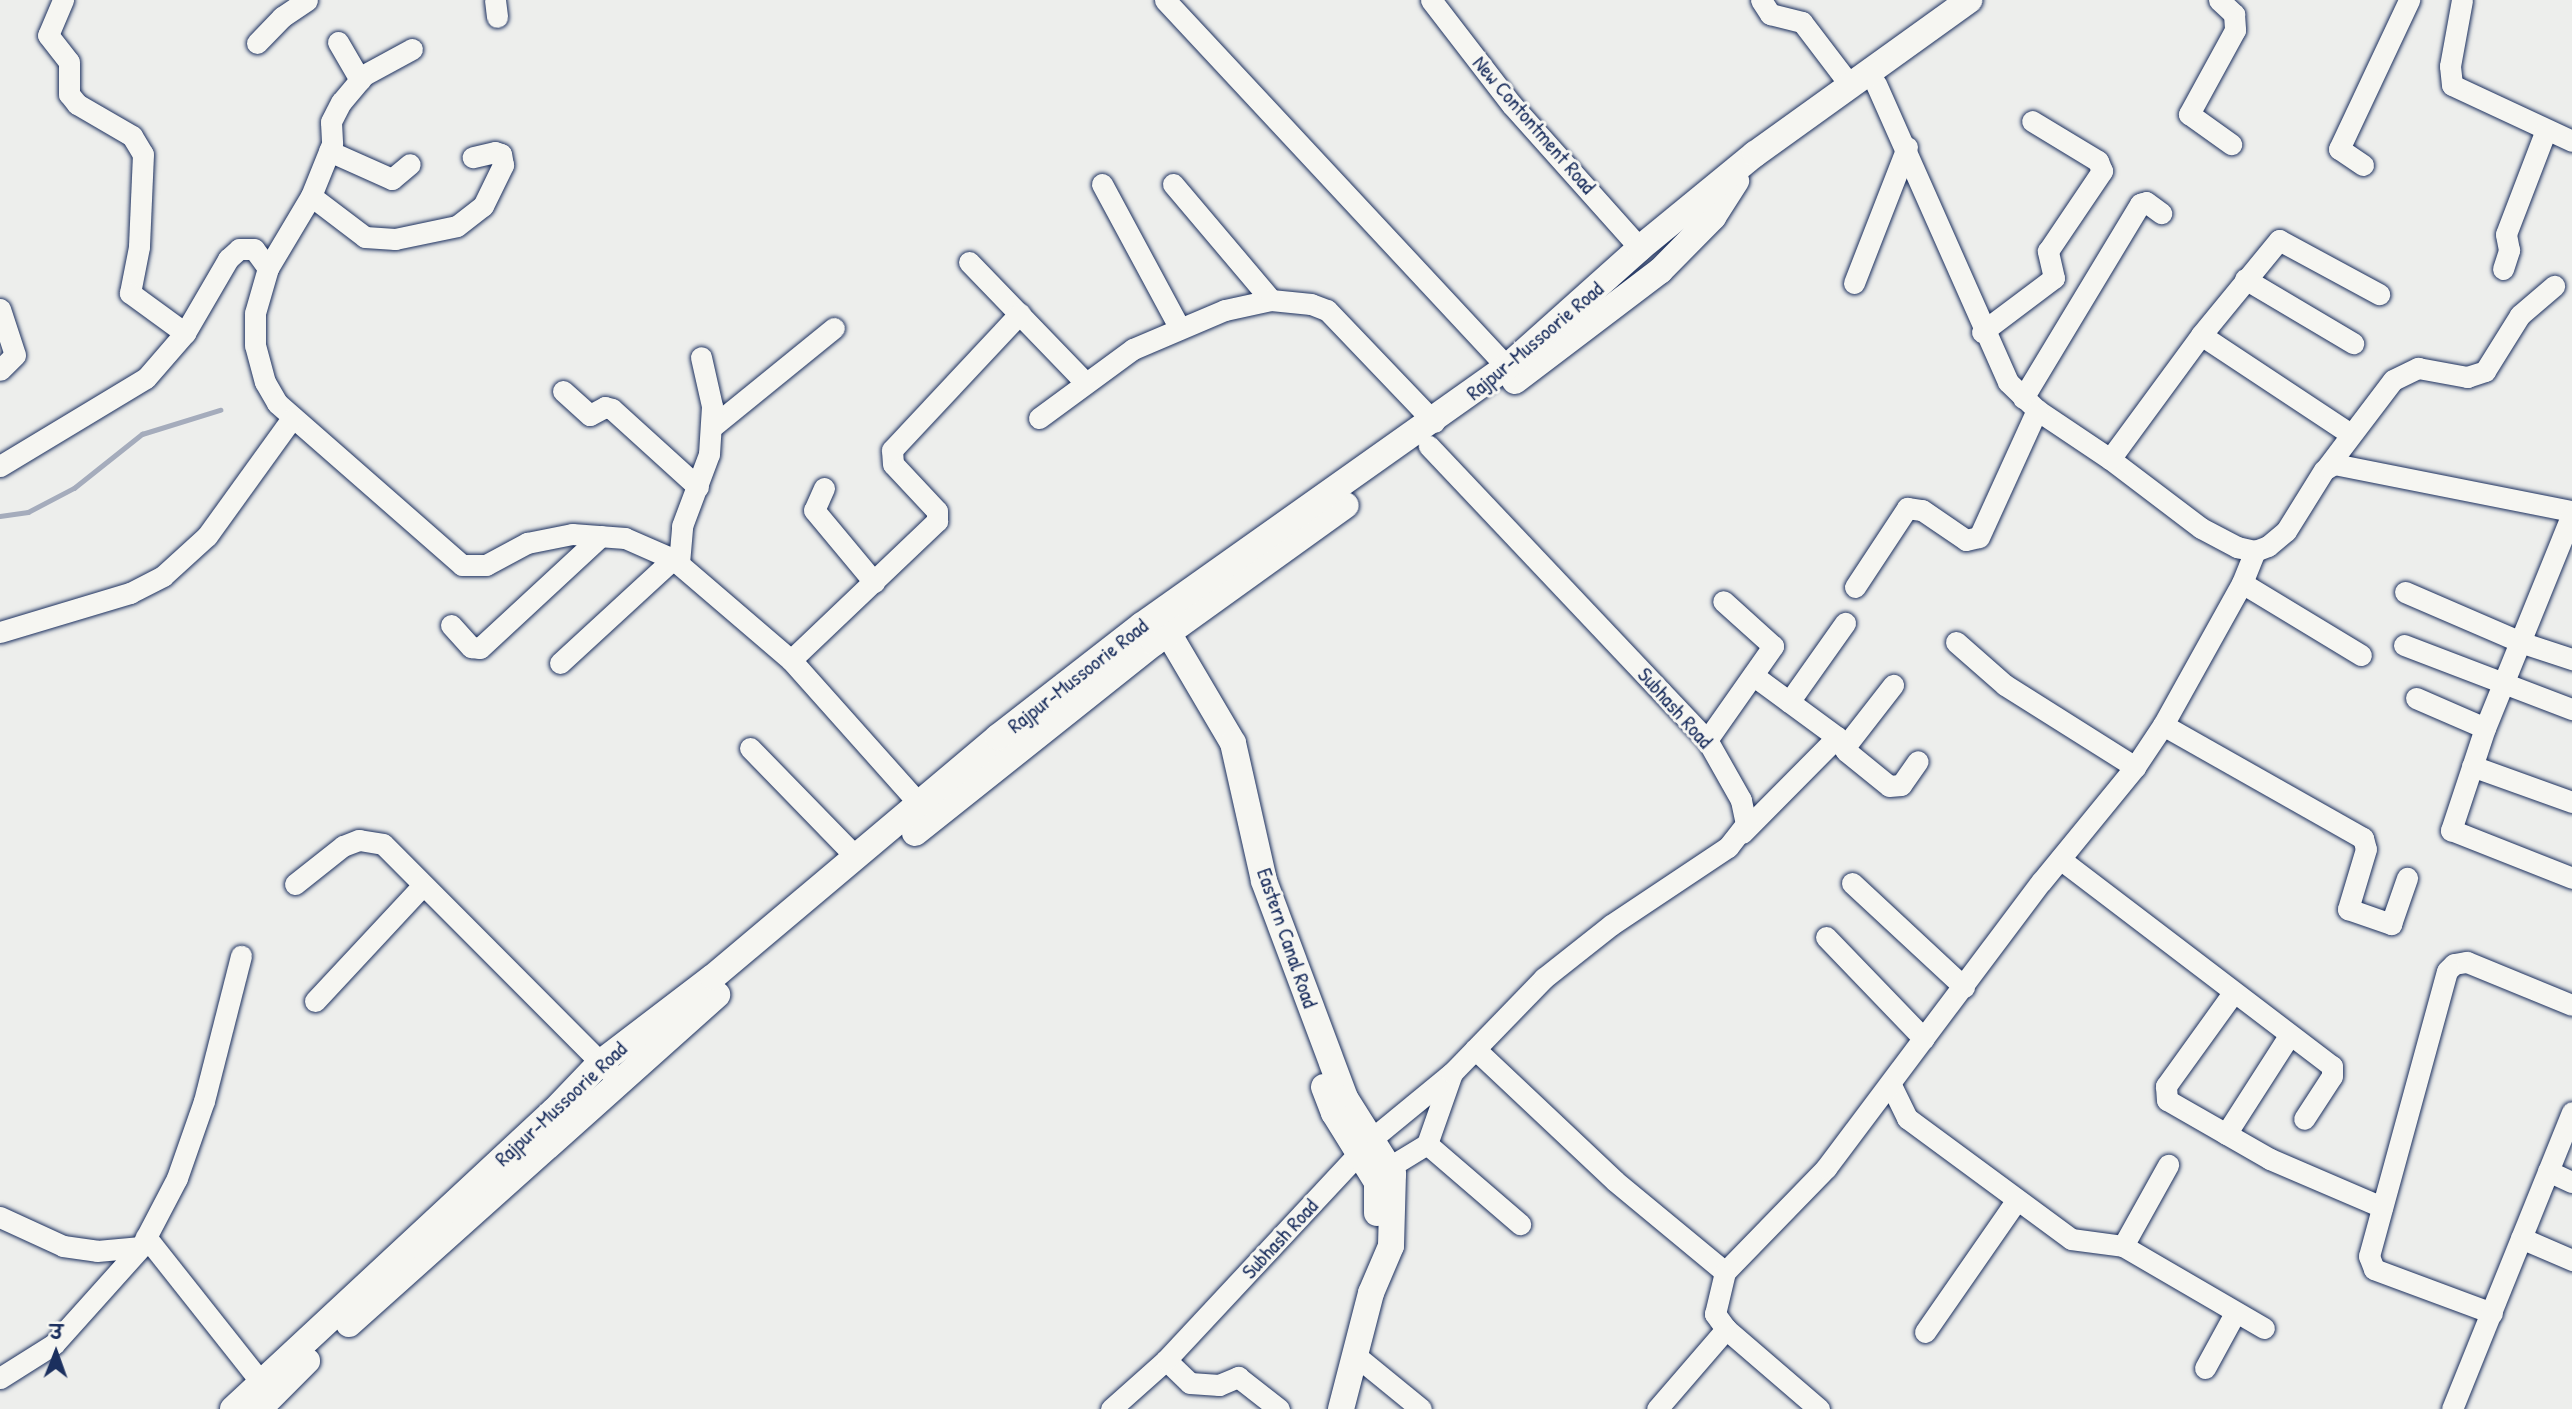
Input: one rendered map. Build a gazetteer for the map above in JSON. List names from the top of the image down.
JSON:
{
  "streets": {
    "main road": ["Rajpur-Mussoorie Road", "Eastern Canal Road"],
    "street": ["New Contontment Road", "Subhash Road"]
  },
  "crossings": [
    ["New Contontment Road", "Rajpur-Mussoorie Road"],
    ["Rajpur-Mussoorie Road", "Subhash Road"],
    ["Rajpur-Mussoorie Road", "Eastern Canal Road"],
    ["Subhash Road", "Eastern Canal Road"]
  ],
  "north": "top"
}
